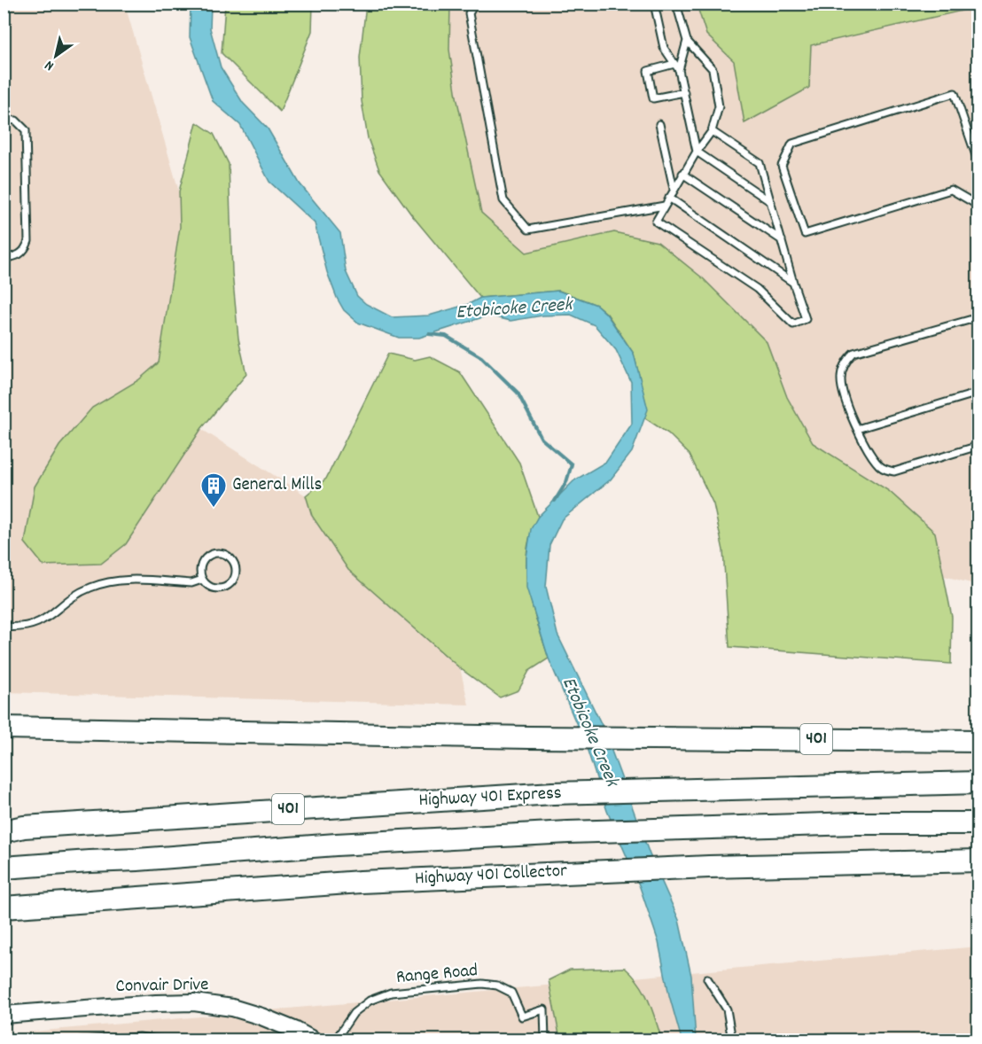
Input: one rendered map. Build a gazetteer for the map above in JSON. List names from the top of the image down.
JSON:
{
  "streets": {
    "highway": ["401", "Highway 401 Express", "Highway 401 Collector"],
    "street": ["Convair Drive"],
    "lane": ["Range Road"]
  },
  "water": ["Etobicoke Creek"],
  "places": {
    "building": ["General Mills"]
  },
  "north": "bottom left"
}
